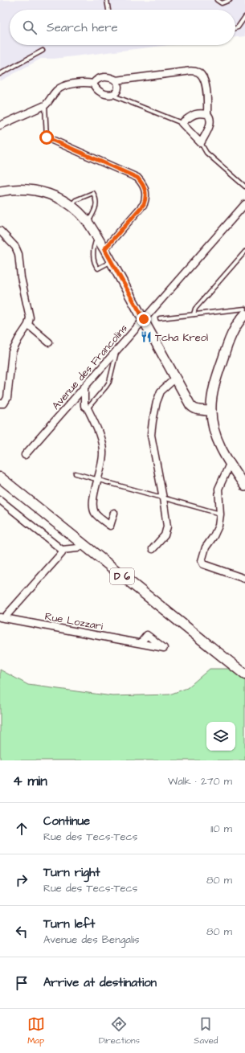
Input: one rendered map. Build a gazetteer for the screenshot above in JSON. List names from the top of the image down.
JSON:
{
  "streets": {
    "main road": ["D 6"],
    "street": ["Avenue des Francolins", "Rue Lozzari"]
  },
  "places": {
    "restaurant": ["Tcha Kreol"]
  },
  "page": {
    "search": "Search here",
    "heading": ["4 min", "Walk · 270 m"],
    "list": [
      ["Continue", "Rue des Tecs-Tecs", "110 m"],
      ["Turn right", "Rue des Tecs-Tecs", "80 m"],
      ["Turn left", "Avenue des Bengalis", "80 m"],
      "Arrive at destination"
    ],
    "nav": ["Map", "Directions", "Saved"]
  }
}
